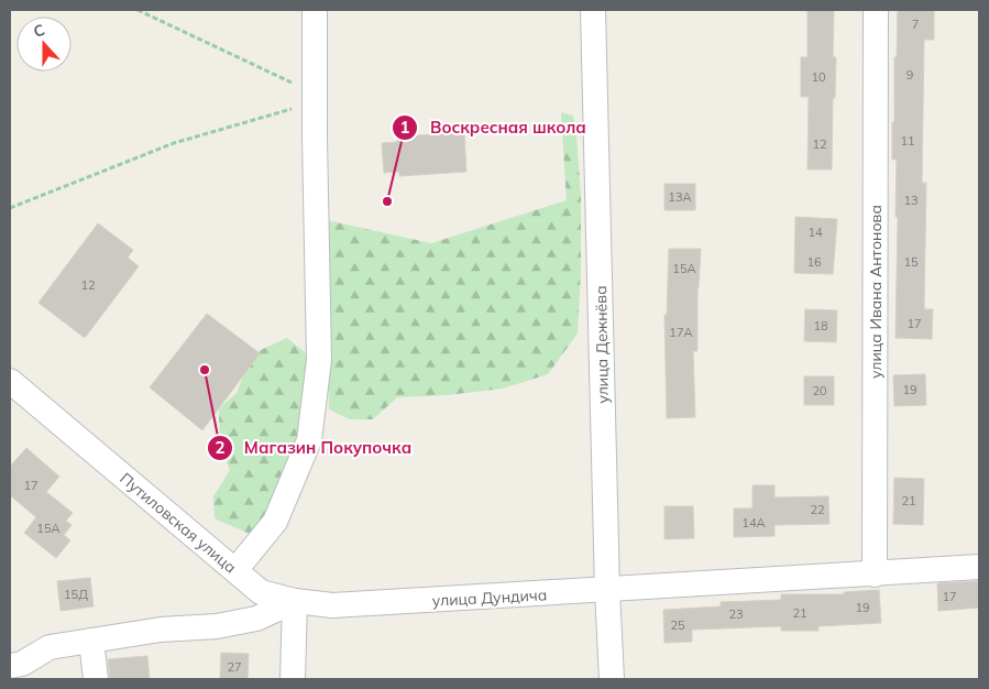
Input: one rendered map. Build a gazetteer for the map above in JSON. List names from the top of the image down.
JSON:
{
  "streets": {
    "street": [
      "улица Ивана Антонова",
      "улица Дежнёва",
      "Путиловская улица",
      "улица Дундича"
    ]
  },
  "crossings": [
    ["улица Ивана Антонова", "улица Дундича"],
    ["улица Дежнёва", "улица Дундича"],
    ["Путиловская улица", "улица Дундича"]
  ],
  "places": ["Воскресная школа", "Магазин Покупочка"],
  "house_numbers": [
    "7",
    "9",
    "10",
    "11",
    "12",
    "13А",
    "13",
    "14",
    "16",
    "15",
    "15А",
    "12",
    "17",
    "18",
    "17А",
    "19",
    "20",
    "17",
    "21",
    "22",
    "14А",
    "15А",
    "15Д",
    "17",
    "19",
    "21",
    "23",
    "25",
    "27"
  ],
  "north": "top"
}
